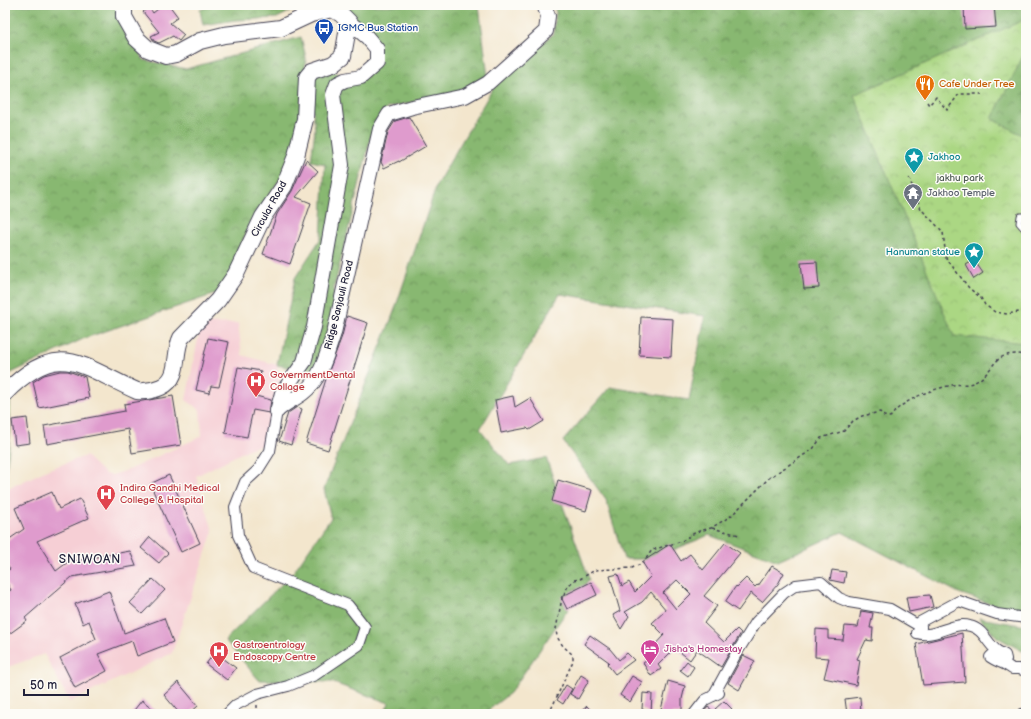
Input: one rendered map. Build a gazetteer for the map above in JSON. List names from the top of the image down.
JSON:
{
  "streets": {
    "main road": ["Circular Road"],
    "street": ["Ridge Sanjauli Road"]
  },
  "districts": ["SNIWOAN"],
  "parks": ["jakhu park"],
  "places": {
    "bus stop": ["IGMC Bus Station"],
    "restaurant": ["Cafe Under Tree"],
    "place": ["Jakhoo", "Hanuman statue"],
    "temple": ["Jakhoo Temple"],
    "hospital": ["GovernmentDental Collage", "Indira Gandhi Medical College & Hospital", "Gastroentrology Endoscopy Centre"],
    "hotel": ["Jisha's Homestay"]
  },
  "scale_bar": "50 m"
}
